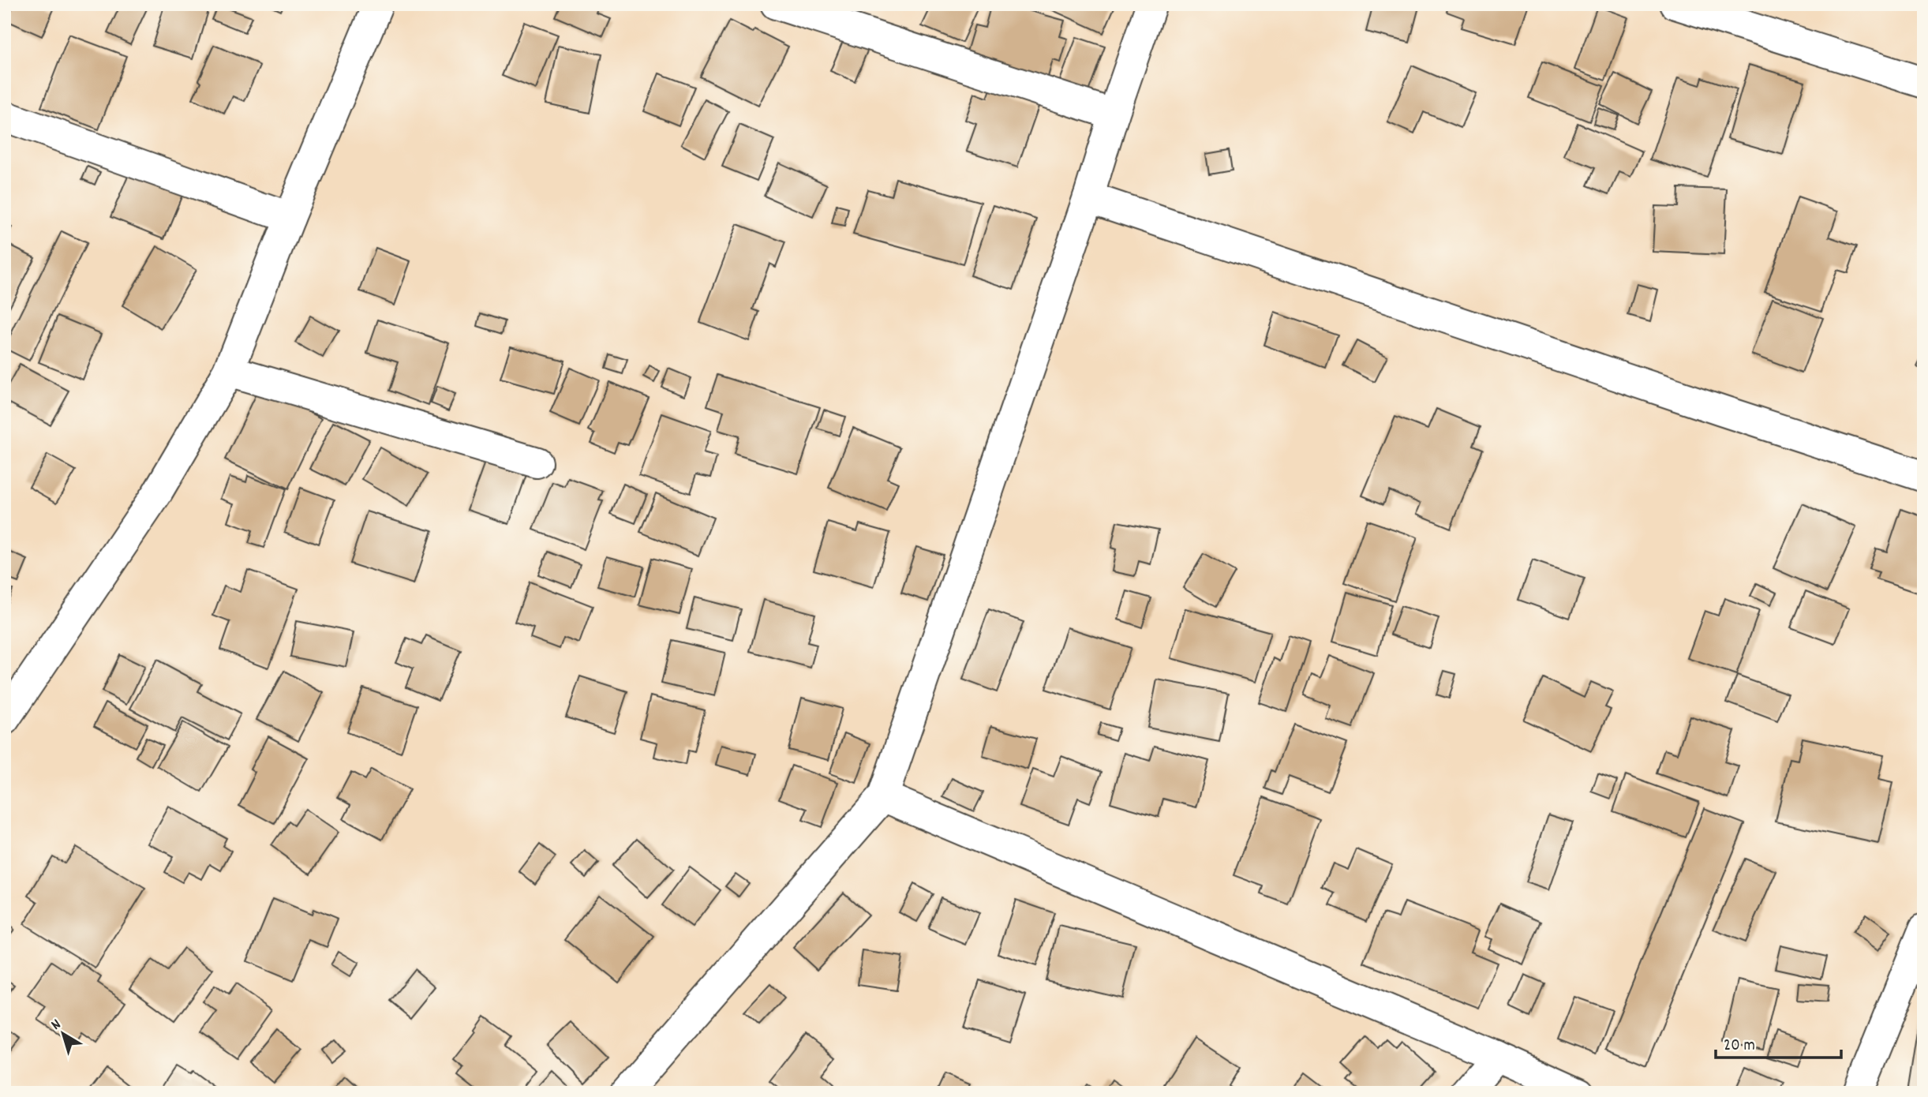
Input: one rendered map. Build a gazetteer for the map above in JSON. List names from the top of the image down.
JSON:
{
  "scale_bar": "20 m",
  "north": "top left"
}
